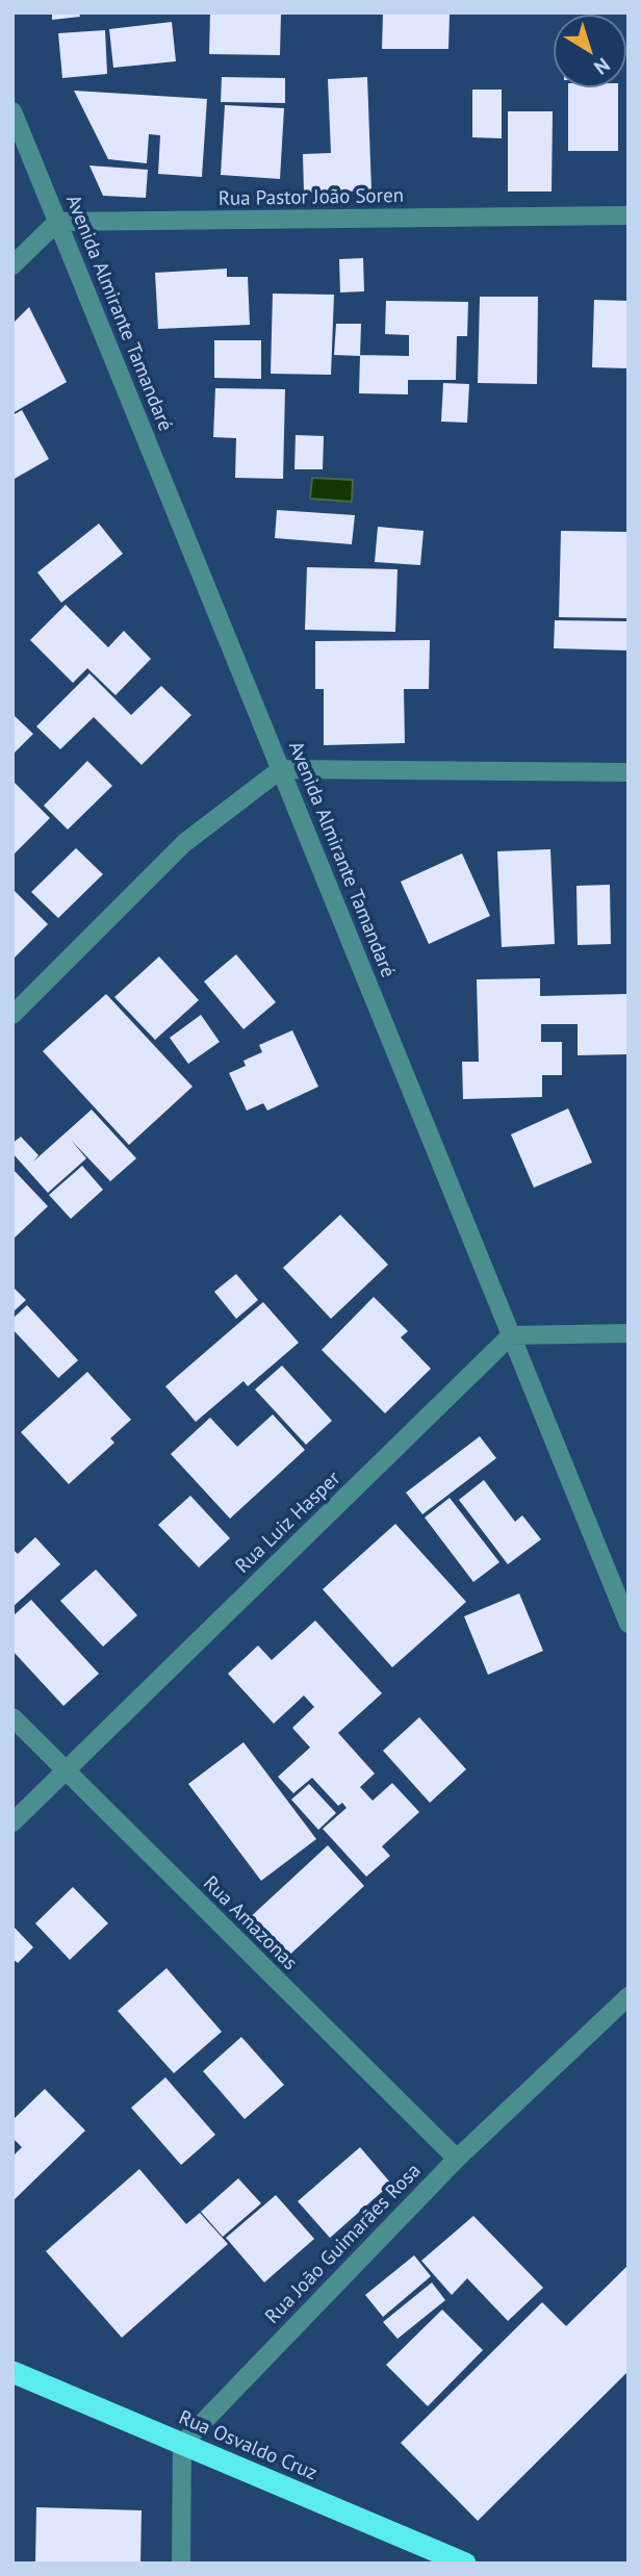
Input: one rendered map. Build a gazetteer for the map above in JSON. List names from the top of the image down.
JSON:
{
  "streets": {
    "highway": ["Rua Osvaldo Cruz"],
    "street": [
      "Rua Pastor João Soren",
      "Avenida Almirante Tamandaré",
      "Rua Luiz Hasper",
      "Rua Amazonas",
      "Rua João Guimarães Rosa"
    ]
  },
  "crossings": [
    ["Rua Pastor João Soren", "Avenida Almirante Tamandaré"],
    ["Avenida Almirante Tamandaré", "Rua Luiz Hasper"],
    ["Rua Luiz Hasper", "Rua Amazonas"],
    ["Rua Amazonas", "Rua João Guimarães Rosa"],
    ["Rua João Guimarães Rosa", "Rua Osvaldo Cruz"]
  ],
  "north": "bottom right"
}
